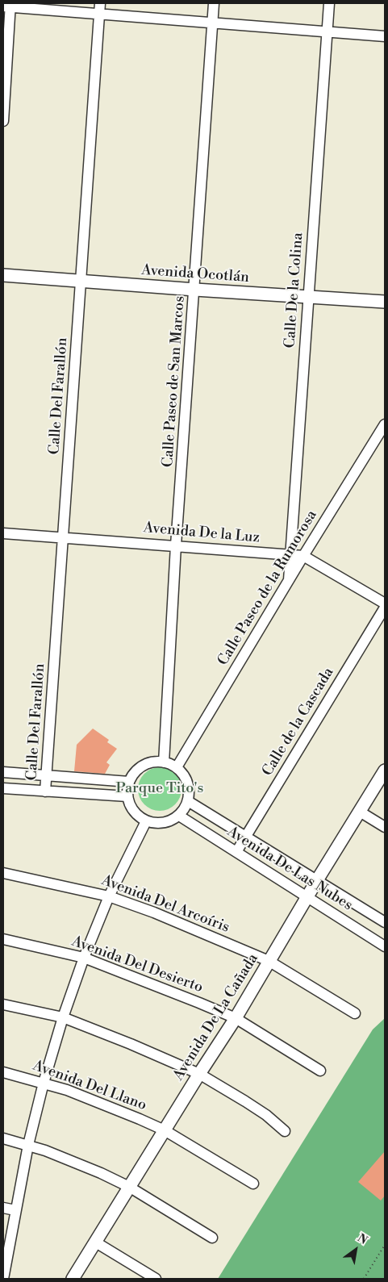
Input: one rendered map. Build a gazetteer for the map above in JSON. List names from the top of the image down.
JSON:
{
  "streets": {
    "main road": ["Avenida Ocotlán", "Avenida De La Cañada"],
    "street": [
      "Calle De la Colina",
      "Calle Paseo de San Marcos",
      "Calle Del Farallón",
      "Avenida De la Luz",
      "Calle Paseo de la Rumorosa",
      "Calle de la Cascada",
      "Avenida De Las Nubes",
      "Avenida Del Arcoíris",
      "Avenida Del Desierto",
      "Avenida Del Llano"
    ]
  },
  "crossings": [
    ["Avenida Ocotlán", "Calle De la Colina"],
    ["Avenida Ocotlán", "Calle Paseo de San Marcos"],
    ["Avenida Ocotlán", "Calle Del Farallón"],
    ["Calle De la Colina", "Avenida De la Luz"],
    ["Calle De la Colina", "Calle Paseo de la Rumorosa"],
    ["Calle Paseo de San Marcos", "Avenida De la Luz"],
    ["Calle Paseo de San Marcos", "Calle Paseo de la Rumorosa"],
    ["Calle Paseo de San Marcos", "Avenida De Las Nubes"],
    ["Calle Del Farallón", "Avenida De la Luz"],
    ["Avenida De la Luz", "Calle Paseo de la Rumorosa"],
    ["Calle Paseo de la Rumorosa", "Avenida De Las Nubes"],
    ["Calle de la Cascada", "Avenida De Las Nubes"],
    ["Avenida De Las Nubes", "Avenida De La Cañada"],
    ["Avenida Del Arcoíris", "Avenida De La Cañada"],
    ["Avenida Del Desierto", "Avenida De La Cañada"],
    ["Avenida De La Cañada", "Avenida Del Llano"]
  ],
  "parks": ["Parque Tito's"],
  "north": "top right"
}
